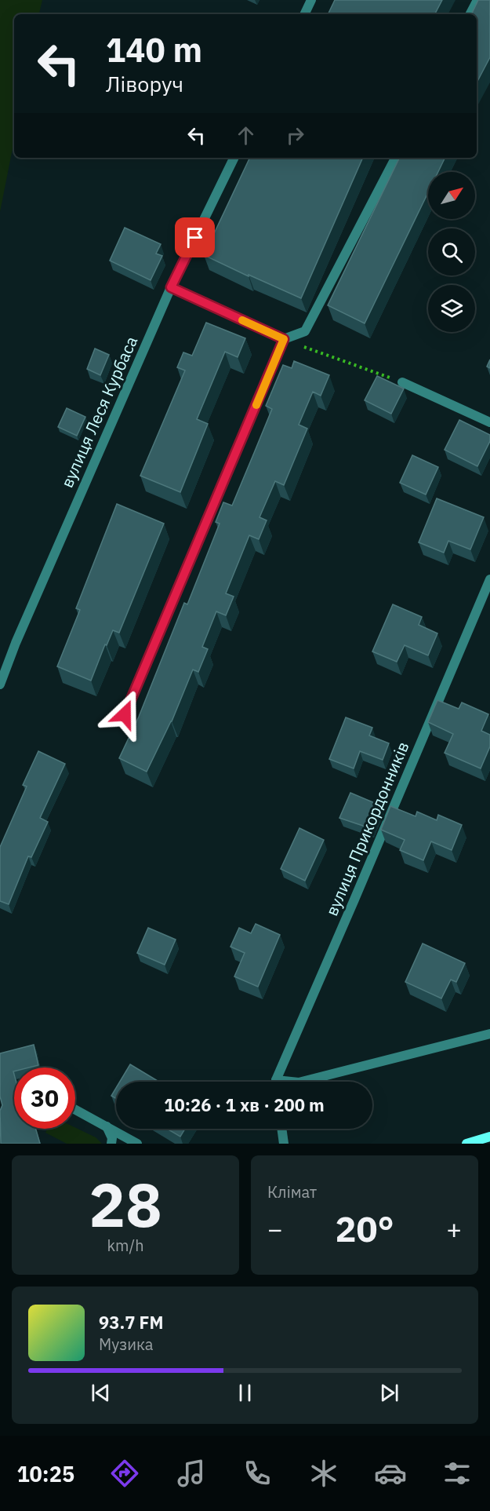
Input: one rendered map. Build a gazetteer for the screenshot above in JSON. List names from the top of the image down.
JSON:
{
  "streets": {
    "street": ["вулиця Леся Курбаса", "вулиця Прикордонників"]
  },
  "north": "top right",
  "page": {
    "turn": ["140 m", "Ліворуч"],
    "limit": "30",
    "trip": "10:26 · 1 хв · 200 m",
    "tile": [
      ["28", "km/h"],
      "Клімат"
    ],
    "heat": ["−", "20°", "+"],
    "song": ["93.7 FM", "Музика"],
    "tabs": "10:25"
  }
}
